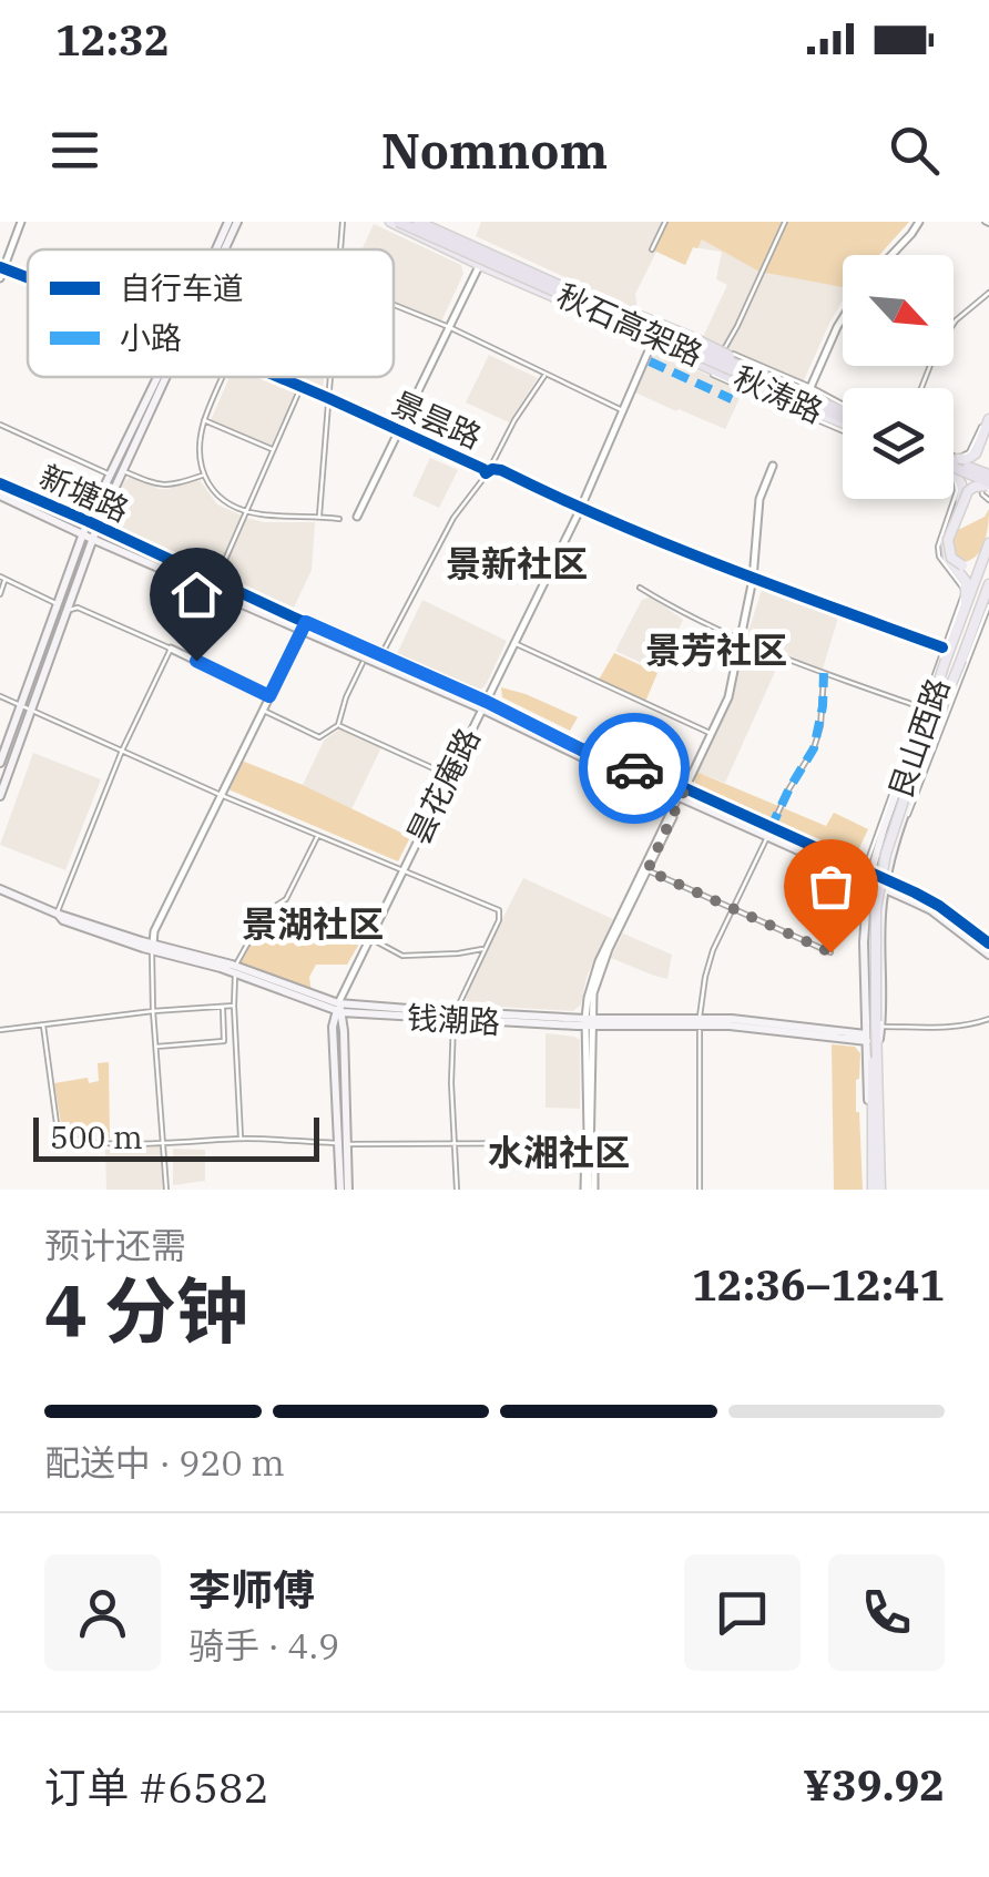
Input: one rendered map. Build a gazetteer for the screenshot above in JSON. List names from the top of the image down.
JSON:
{
  "streets": {
    "highway": ["秋石高架路"],
    "main road": [
      "秋涛路",
      "新塘路",
      "艮山西路",
      "昙花庵路",
      "钱潮路"
    ],
    "street": ["景昙路"]
  },
  "crossings": [
    ["秋石高架路", "秋涛路"],
    ["秋涛路", "昙花庵路"],
    ["景昙路", "昙花庵路"],
    ["新塘路", "艮山西路"],
    ["新塘路", "昙花庵路"],
    ["艮山西路", "钱潮路"],
    ["昙花庵路", "钱潮路"]
  ],
  "districts": [
    "景新社区",
    "景芳社区",
    "景湖社区",
    "水湘社区"
  ],
  "legend": ["自行车道", "小路"],
  "scale_bar": "500 m",
  "north": "bottom right",
  "page": {
    "status": "12:32",
    "header": "Nomnom",
    "scale": "500 m",
    "heading": ["4 分钟", "预计还需", "12:36–12:41"],
    "panel": [
      "李师傅",
      "骑手 · 4.9",
      "订单 #6582",
      "¥39.92"
    ],
    "bar": "配送中 · 920 m"
  }
}
